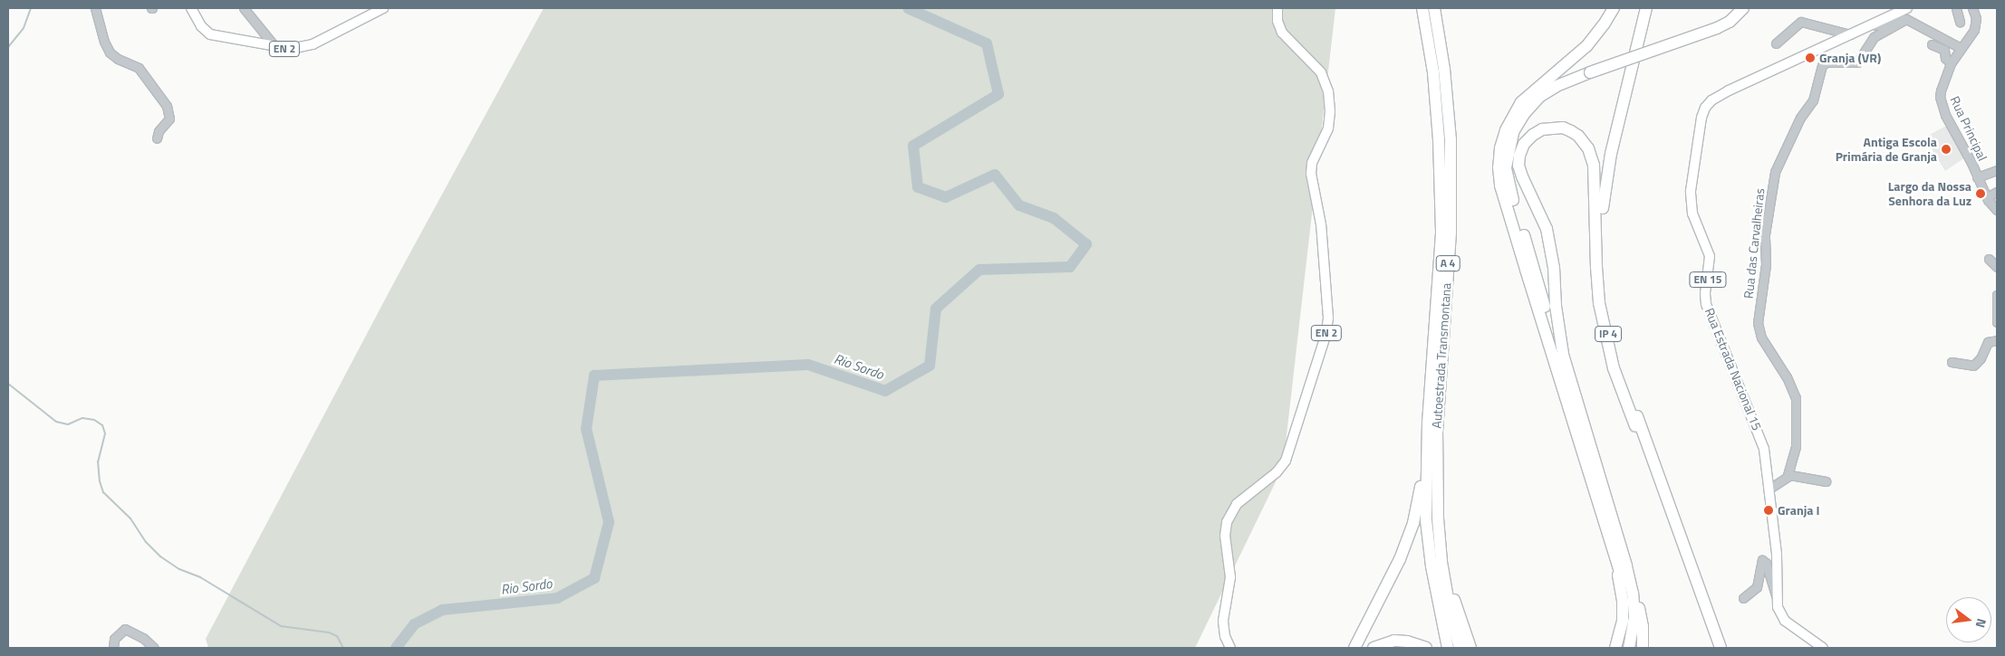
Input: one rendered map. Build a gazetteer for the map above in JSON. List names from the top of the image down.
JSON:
{
  "streets": {
    "highway": ["A 4", "IP 4", "Autoestrada Transmontana"],
    "main road": ["EN 2", "EN 15", "Rua Estrada Nacional 15"],
    "street": ["Rua Principal", "Rua das Carvalheiras"]
  },
  "water": ["Rio Sordo"],
  "places": [
    "Granja (VR)",
    "Antiga Escola Primária de Granja",
    "Largo da Nossa Senhora da Luz",
    "Granja I"
  ],
  "north": "right"
}
